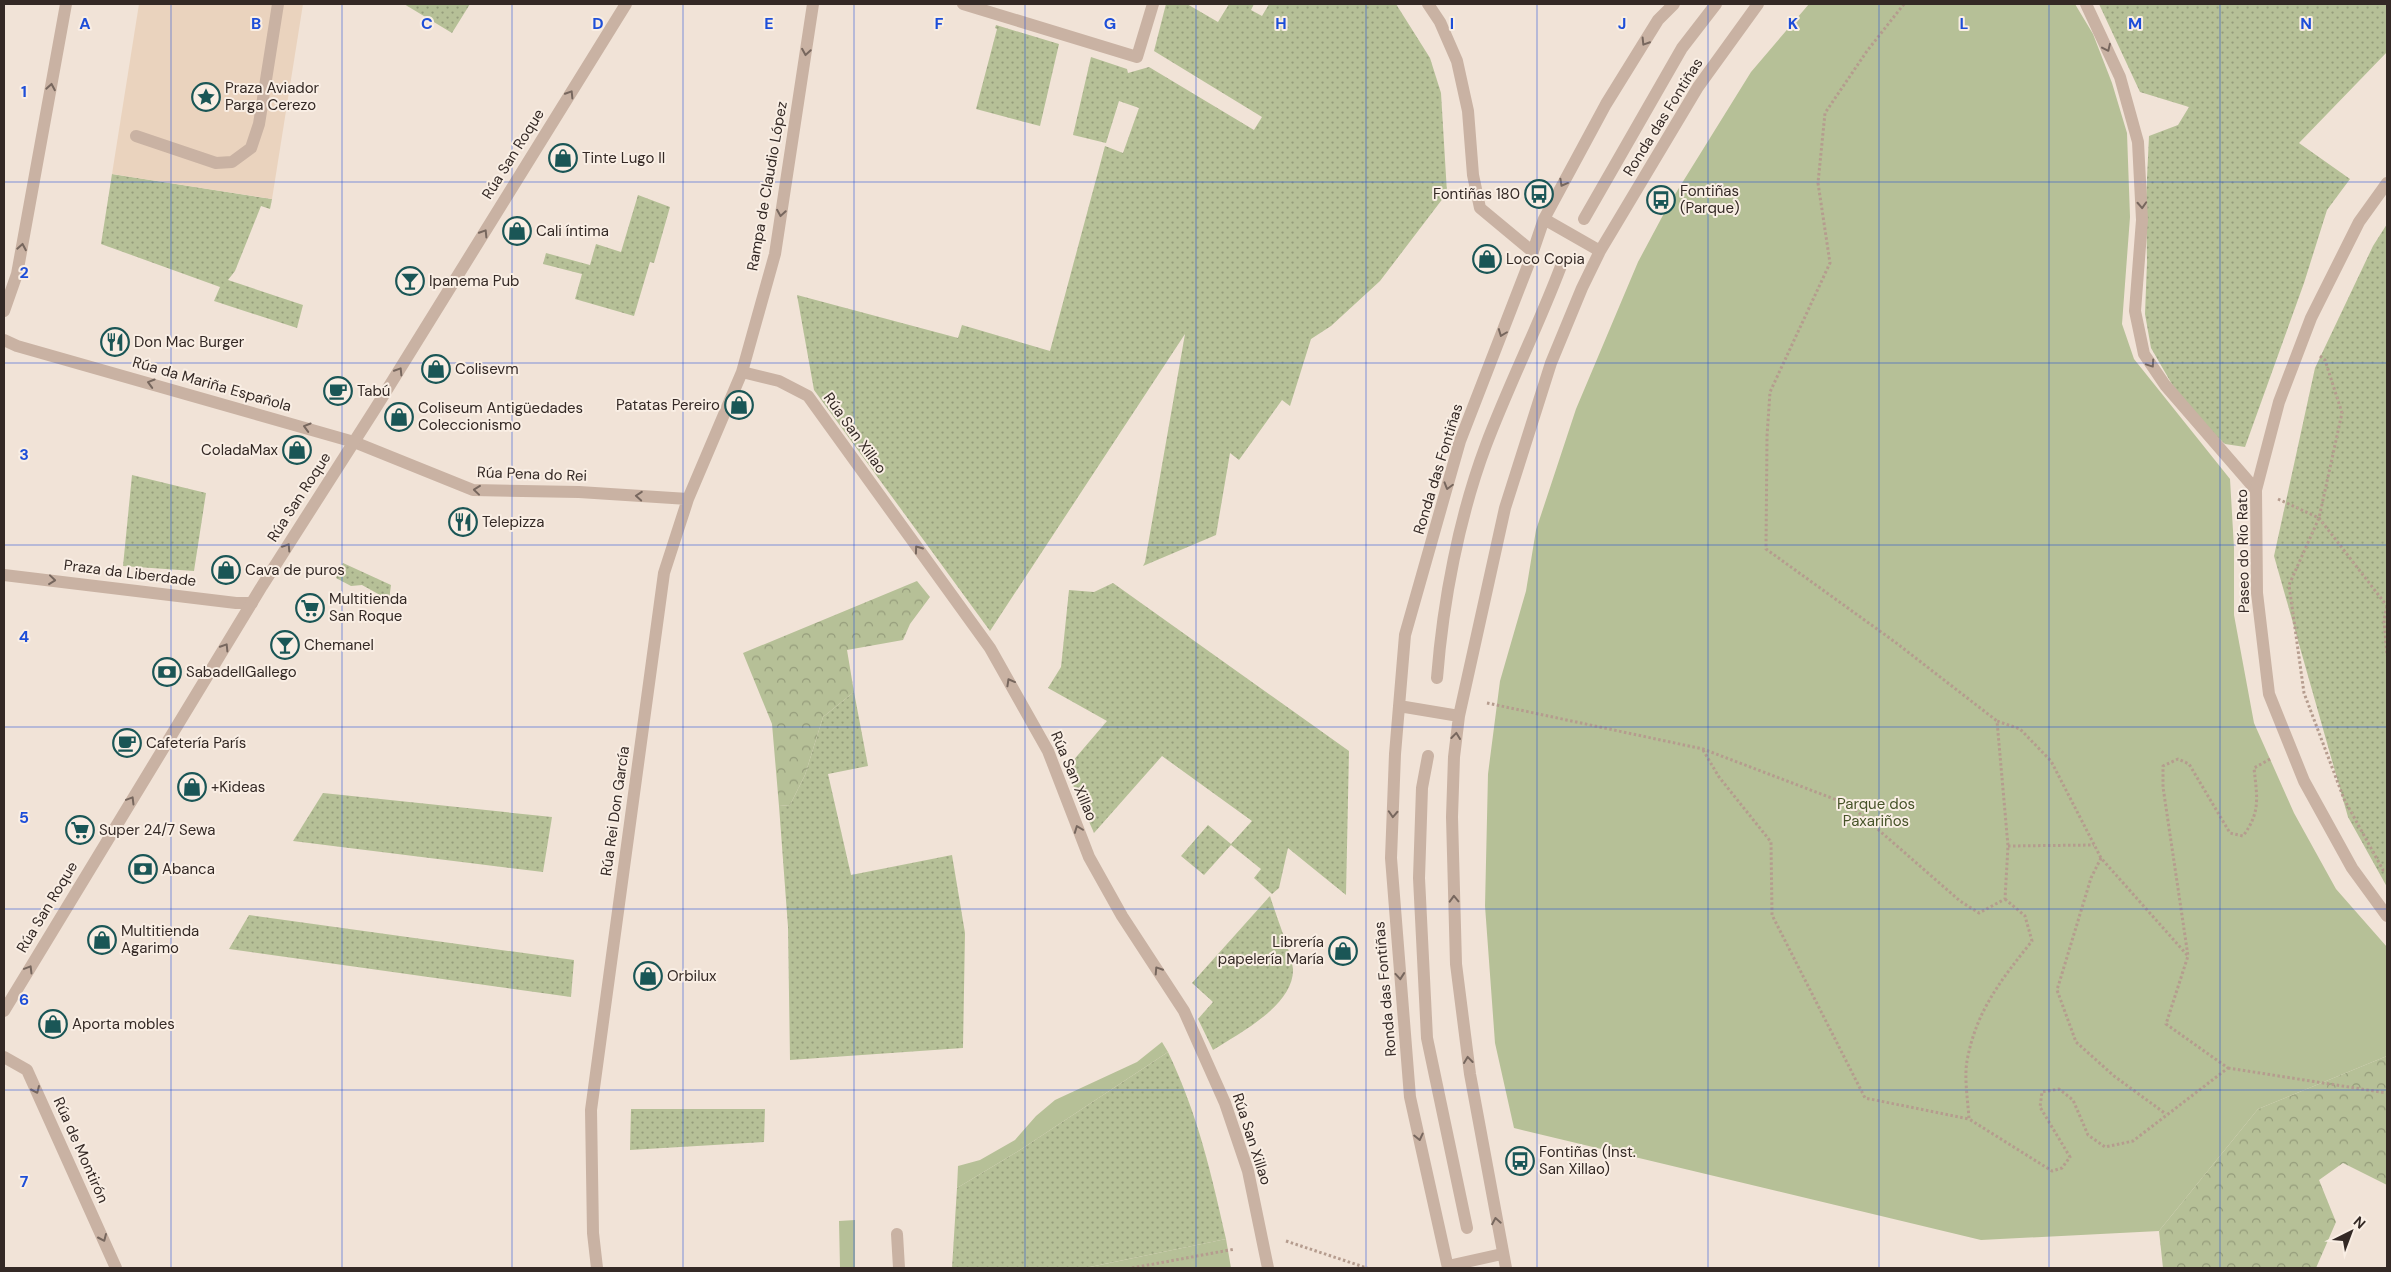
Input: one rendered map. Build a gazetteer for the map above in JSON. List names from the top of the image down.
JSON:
{
  "streets": {
    "street": [
      "Ronda das Fontiñas",
      "Rúa San Roque",
      "Rampa de Claudio López",
      "Rúa da Mariña Española",
      "Rúa San Xillao",
      "Rúa Pena do Rei",
      "Paseo do Río Rato",
      "Praza da Liberdade",
      "Rúa Rei Don García",
      "Rúa de Montirón"
    ]
  },
  "crossings": [
    ["Rúa San Roque", "Rúa da Mariña Española"],
    ["Rúa San Roque", "Rúa Pena do Rei"],
    ["Rúa San Roque", "Praza da Liberdade"],
    ["Rampa de Claudio López", "Rúa San Xillao"],
    ["Rampa de Claudio López", "Rúa Rei Don García"],
    ["Rúa da Mariña Española", "Rúa Pena do Rei"],
    ["Rúa San Xillao", "Rúa Rei Don García"],
    ["Rúa Pena do Rei", "Rúa Rei Don García"]
  ],
  "one_way": [
    "Rúa San Roque",
    "Rampa de Claudio López",
    "Rúa da Mariña Española",
    "Rúa San Xillao",
    "Rúa Pena do Rei",
    "Praza da Liberdade",
    "Rúa de Montirón"
  ],
  "parks": ["Parque dos Paxariños"],
  "places": {
    "place": ["Praza Aviador Parga Cerezo"],
    "shop": [
      "Tinte Lugo II",
      "Cali íntima",
      "Loco Copia",
      "Colisevm",
      "Patatas Pereiro",
      "Coliseum Antigüedades Coleccionismo",
      "ColadaMax",
      "Cava de puros",
      "+Kideas",
      "Multitienda Agarimo",
      "Librería papelería María",
      "Orbilux",
      "Aporta mobles"
    ],
    "bus stop": ["Fontiñas 180", "Fontiñas (Parque)", "Fontiñas (Inst. San Xillao)"],
    "bar": ["Ipanema Pub", "Chemanel"],
    "restaurant": ["Don Mac Burger", "Telepizza"],
    "cafe": ["Tabú", "Cafetería París"],
    "supermarket": ["Multitienda San Roque", "Super 24/7 Sewa"],
    "bank": ["SabadellGallego", "Abanca"]
  },
  "north": "top right",
  "grid": {
    "columns": [
      "A",
      "B",
      "C",
      "D",
      "E",
      "F",
      "G",
      "H",
      "I",
      "J",
      "K",
      "L",
      "M",
      "N"
    ],
    "rows": [
      "1",
      "2",
      "3",
      "4",
      "5",
      "6",
      "7"
    ]
  }
}
